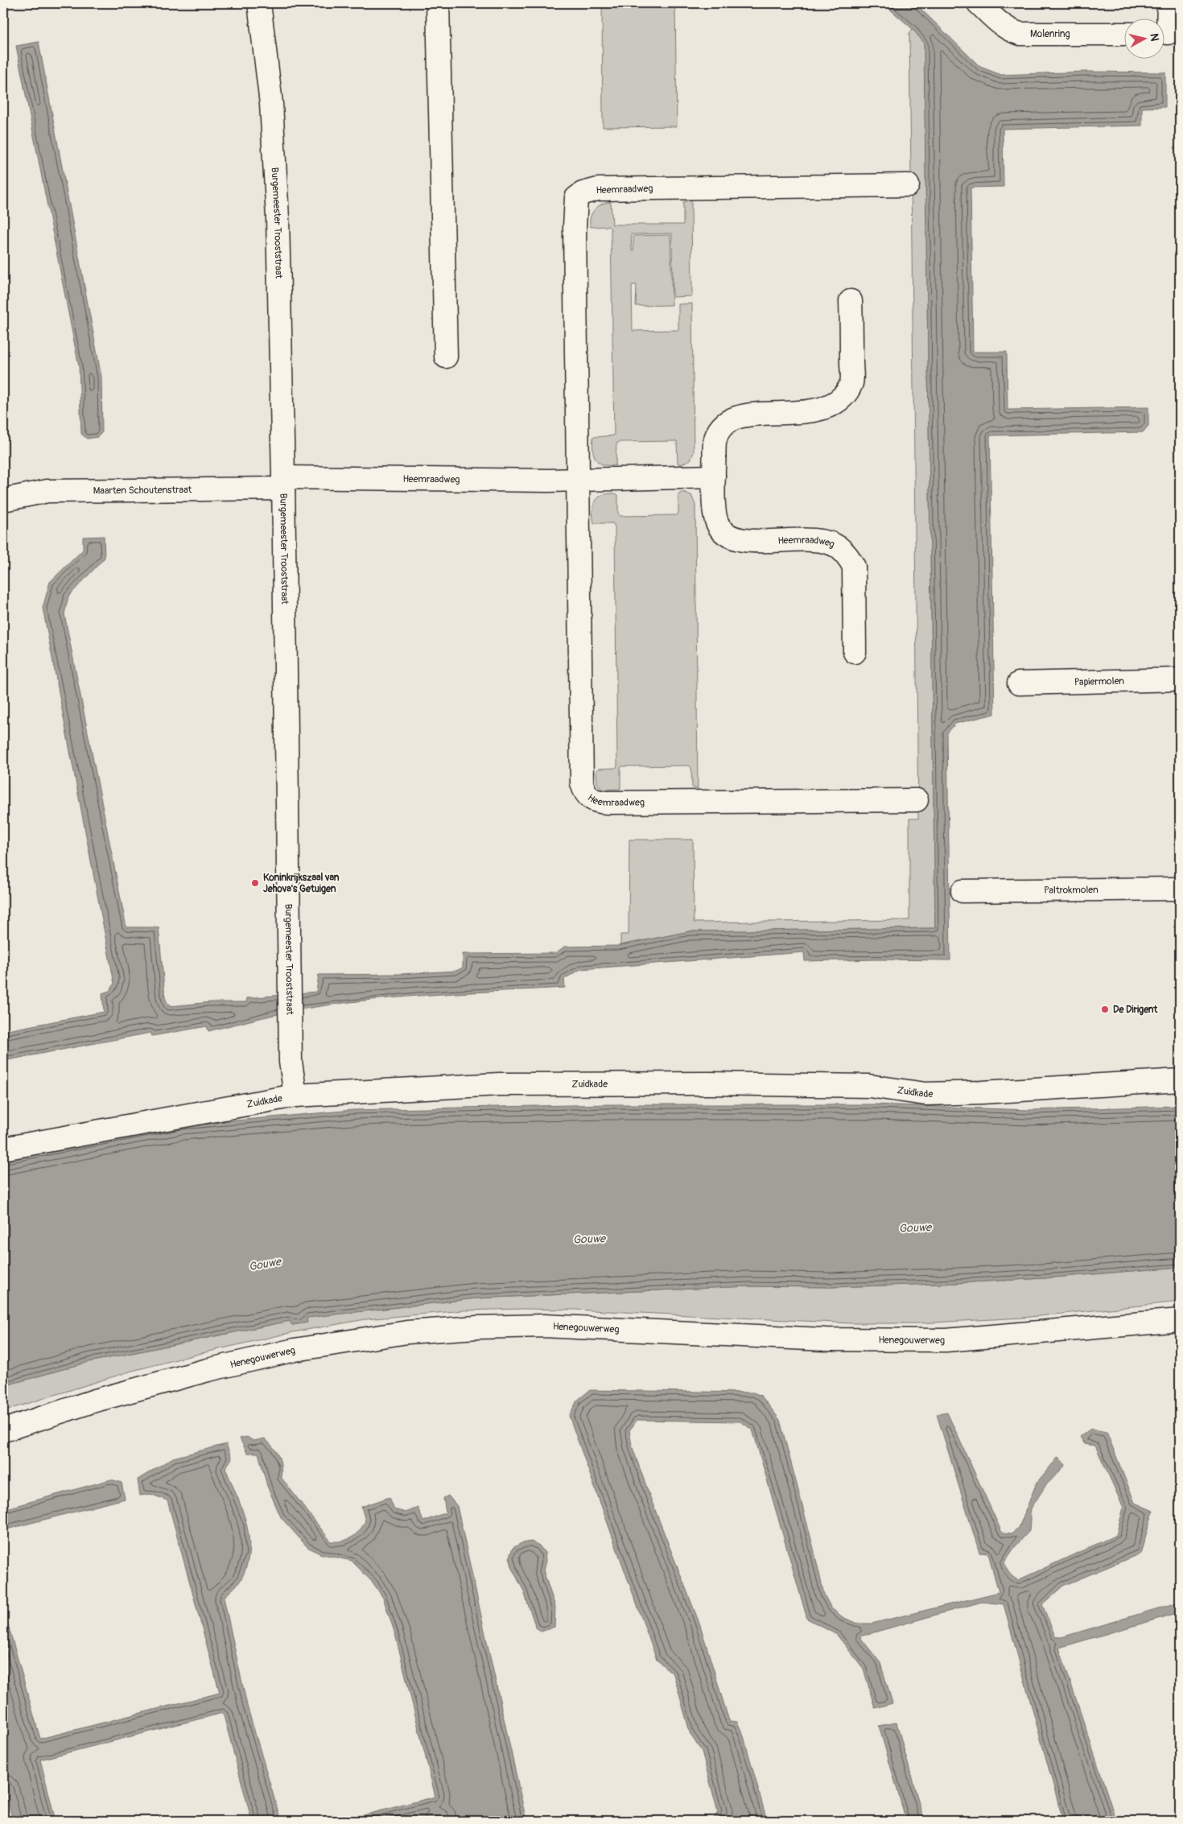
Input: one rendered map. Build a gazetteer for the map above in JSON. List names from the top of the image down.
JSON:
{
  "streets": {
    "street": [
      "Molenring",
      "Heemraadweg",
      "Burgemeester Trooststraat",
      "Maarten Schoutenstraat",
      "Papiermolen",
      "Paltrokmolen",
      "Zuidkade",
      "Henegouwerweg"
    ]
  },
  "crossings": [
    ["Heemraadweg", "Burgemeester Trooststraat"],
    ["Heemraadweg", "Maarten Schoutenstraat"],
    ["Burgemeester Trooststraat", "Maarten Schoutenstraat"],
    ["Burgemeester Trooststraat", "Zuidkade"]
  ],
  "water": ["Gouwe"],
  "places": ["Koninkrijkszaal van Jehova's Getuigen", "De Dirigent"],
  "north": "right"
}
